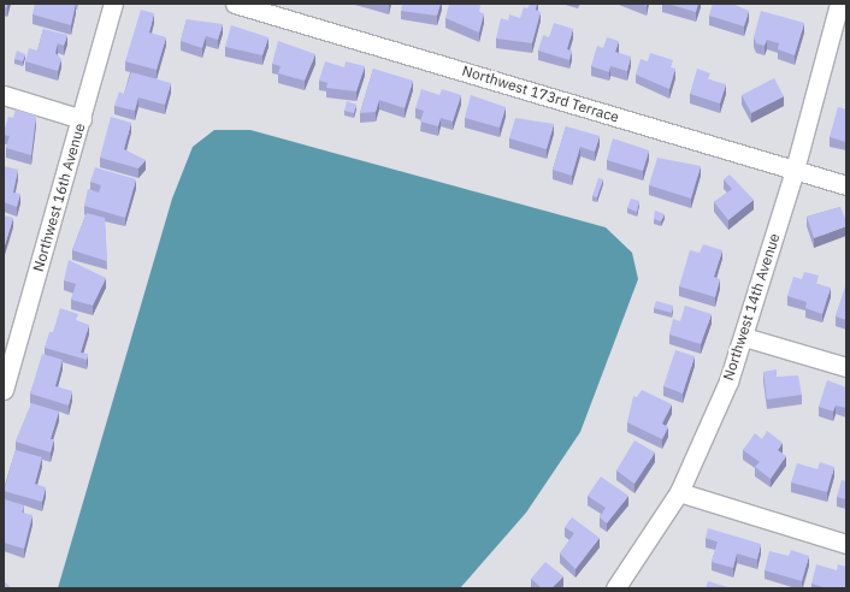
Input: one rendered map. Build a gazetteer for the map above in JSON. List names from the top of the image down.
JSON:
{
  "streets": {
    "street": ["Northwest 173rd Terrace", "Northwest 16th Avenue", "Northwest 14th Avenue"]
  },
  "crossings": [
    ["Northwest 173rd Terrace", "Northwest 14th Avenue"]
  ]
}
